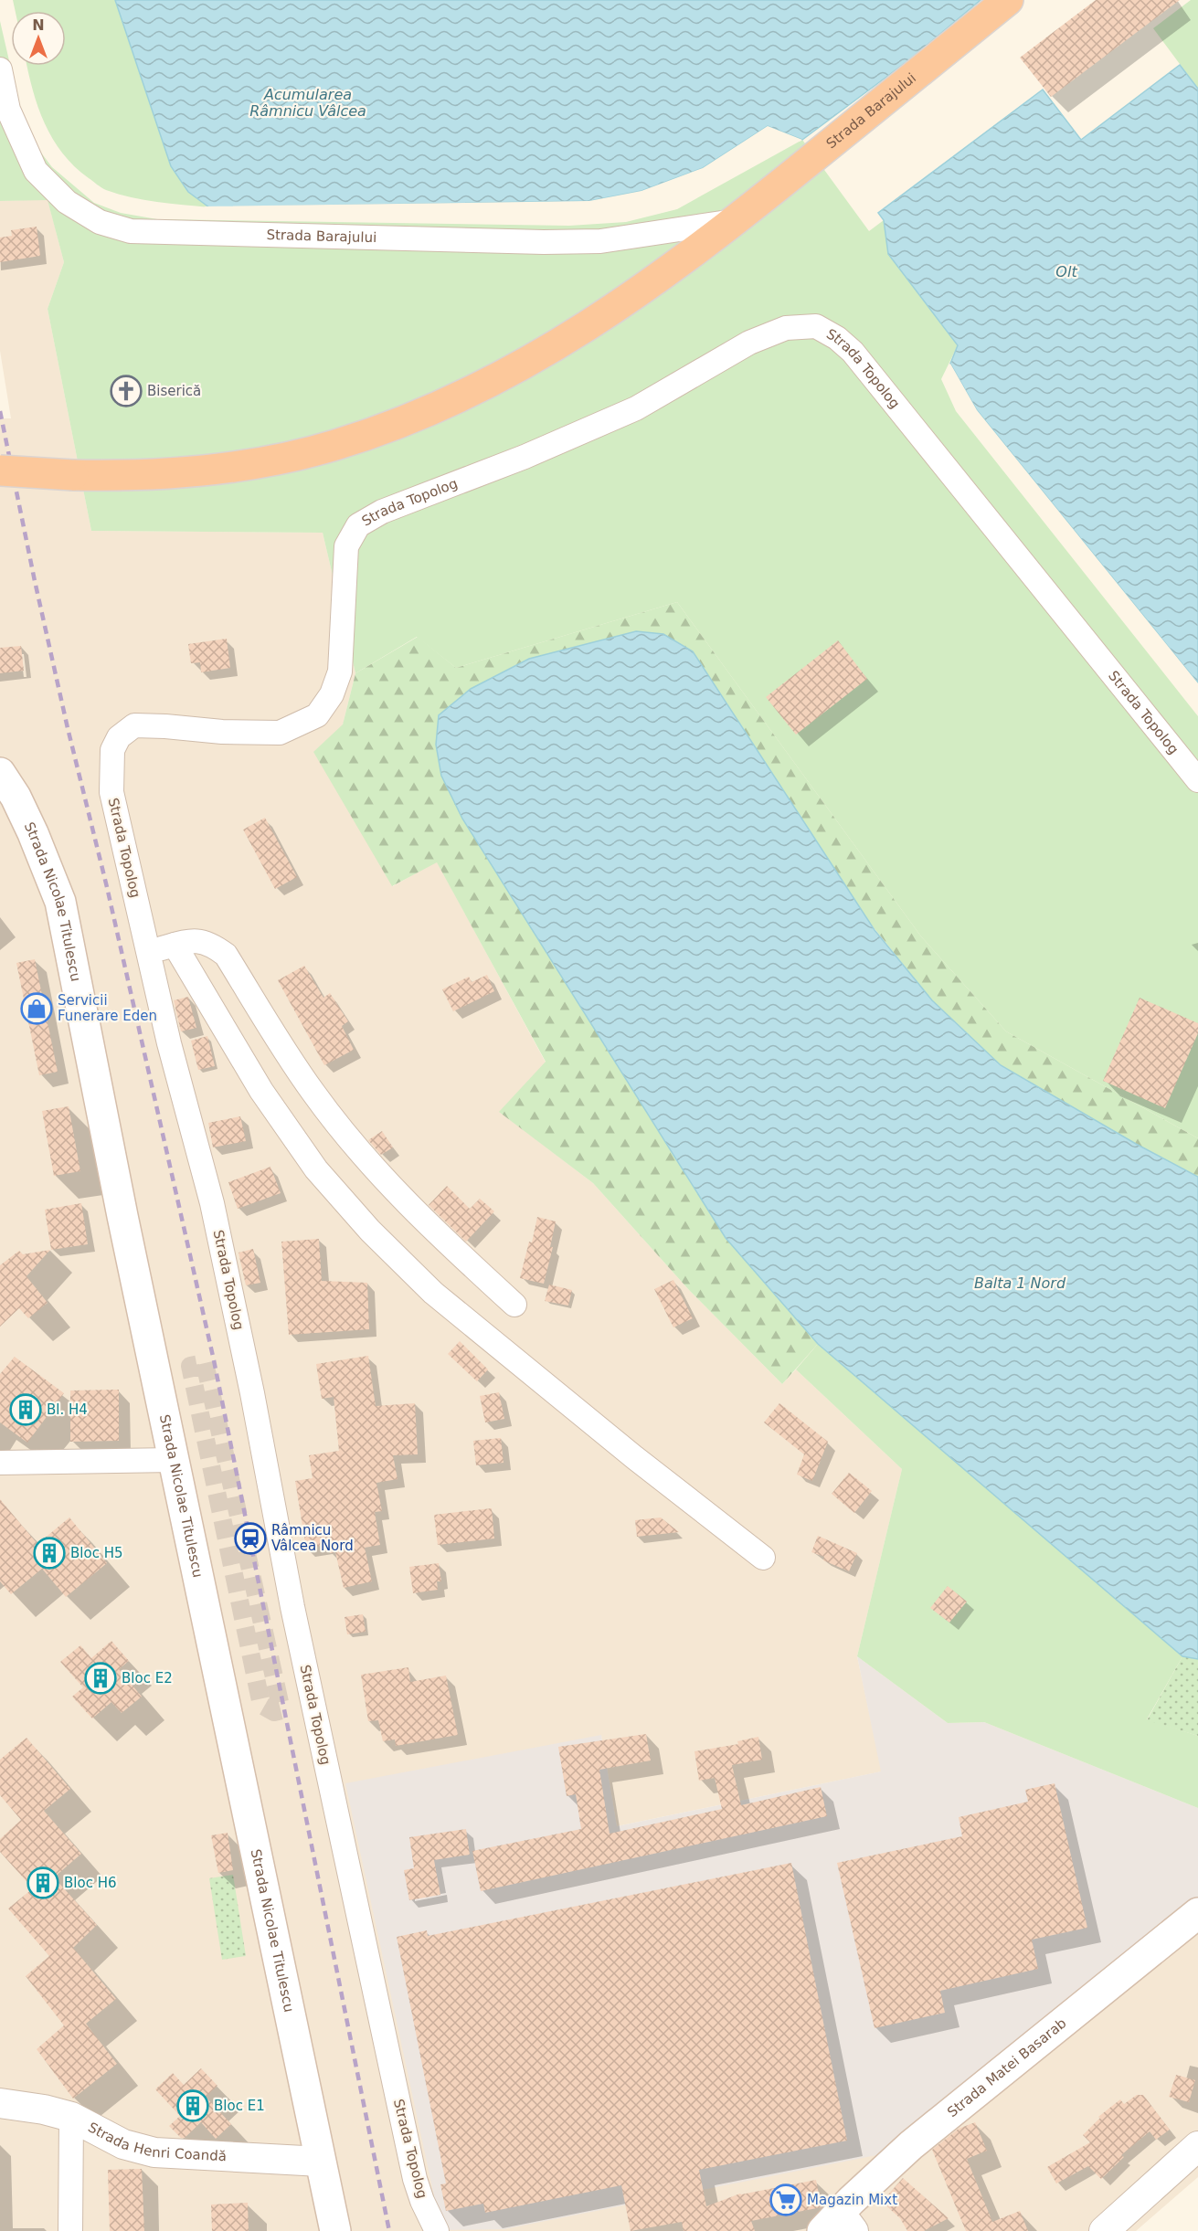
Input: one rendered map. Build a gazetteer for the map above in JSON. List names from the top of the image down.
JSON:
{
  "streets": {
    "highway": ["Strada Barajului"],
    "main road": ["Strada Nicolae Titulescu", "Strada Matei Basarab"],
    "street": ["Strada Topolog", "Strada Henri Coandă"]
  },
  "crossings": [
    ["Strada Nicolae Titulescu", "Strada Henri Coandă"]
  ],
  "water": ["Acumularea Râmnicu Vâlcea", "Olt", "Balta 1 Nord"],
  "places": {
    "church": ["Biserică"],
    "shop": ["Servicii Funerare Eden"],
    "building": [
      "Bl. H4",
      "Bloc H5",
      "Bloc E2",
      "Bloc H6",
      "Bloc E1"
    ],
    "station": ["Râmnicu Vâlcea Nord"],
    "supermarket": ["Magazin Mixt"]
  },
  "north": "top"
}
